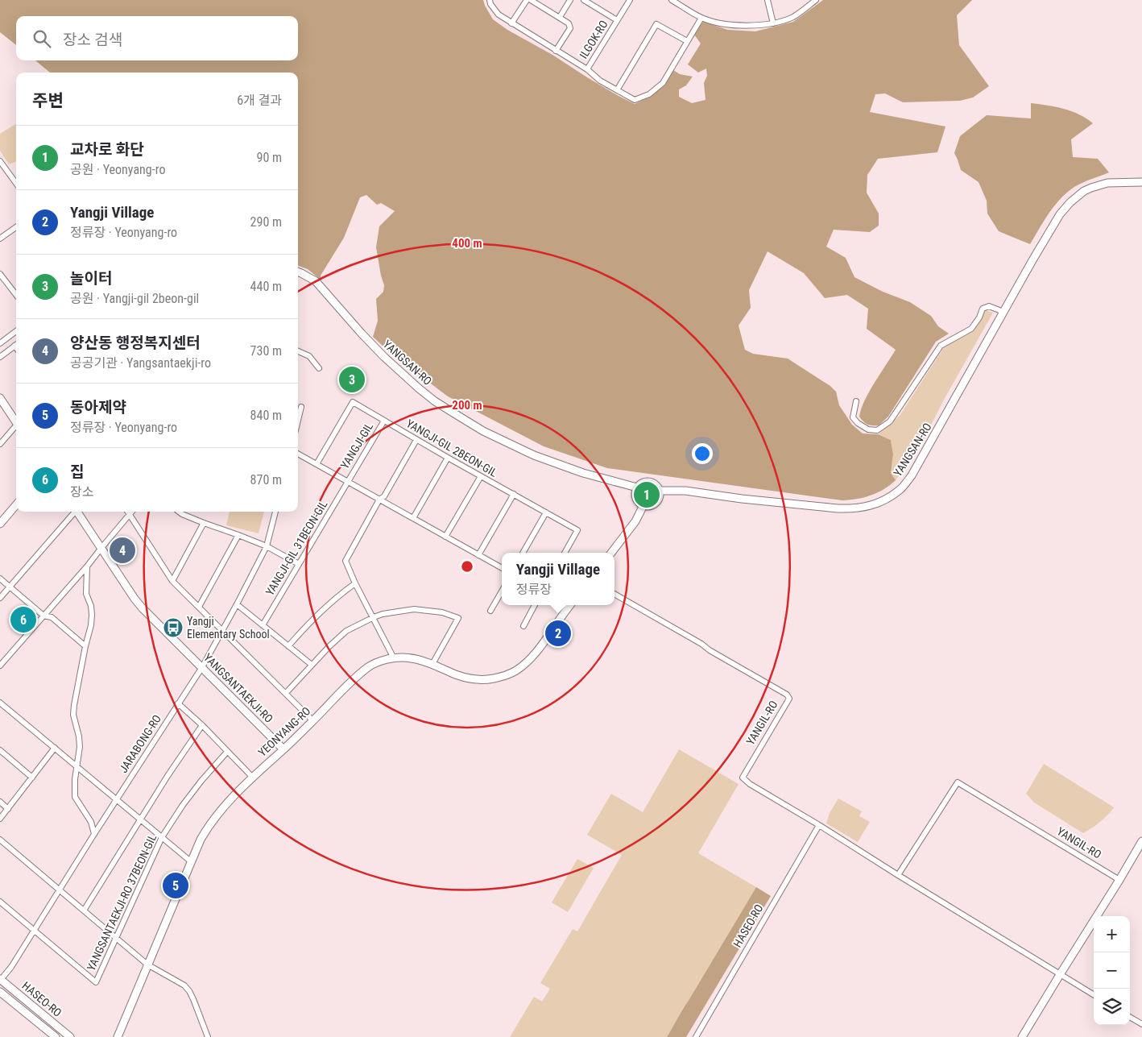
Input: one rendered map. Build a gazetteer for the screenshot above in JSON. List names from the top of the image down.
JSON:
{
  "streets": {
    "street": [
      "ILGOK-RO",
      "YANGSAN-RO",
      "YANGJI-GIL",
      "YANGJI-GIL 2BEON-GIL",
      "YANGJI-GIL 31BEON-GIL",
      "YANGSANTAEKJI-RO",
      "YANGIL-RO",
      "YEONYANG-RO",
      "JARABONG-RO",
      "YANGSANTAEKJI-RO 37BEON-GIL",
      "HASEO-RO"
    ]
  },
  "crossings": [
    ["YANGJI-GIL", "YANGJI-GIL 2BEON-GIL"],
    ["YANGJI-GIL", "YANGJI-GIL 31BEON-GIL"],
    ["YANGSANTAEKJI-RO", "YEONYANG-RO"],
    ["YANGSANTAEKJI-RO", "JARABONG-RO"],
    ["YANGIL-RO", "HASEO-RO"],
    ["JARABONG-RO", "YANGSANTAEKJI-RO 37BEON-GIL"],
    ["JARABONG-RO", "HASEO-RO"]
  ],
  "places": {
    "bus stop": ["Yangji Elementary School"]
  },
  "page": {
    "search": "장소 검색",
    "heading": ["주변", "6개 결과"],
    "list": [
      {
        "mark": "1",
        "name": "교차로 화단",
        "note": "공원 · Yeonyang-ro",
        "value": "90 m"
      },
      {
        "mark": "2",
        "name": "Yangji Village",
        "note": "정류장 · Yeonyang-ro",
        "value": "290 m"
      },
      {
        "mark": "3",
        "name": "놀이터",
        "note": "공원 · Yangji-gil 2beon-gil",
        "value": "440 m"
      },
      {
        "mark": "4",
        "name": "양산동 행정복지센터",
        "note": "공공기관 · Yangsantaekji-ro",
        "value": "730 m"
      },
      {
        "mark": "5",
        "name": "동아제약",
        "note": "정류장 · Yeonyang-ro",
        "value": "840 m"
      },
      {
        "mark": "6",
        "name": "집",
        "note": "장소",
        "value": "870 m"
      }
    ],
    "pins": [
      "3",
      "1",
      "4",
      "6",
      "2",
      "5"
    ],
    "popup": ["Yangji Village", "정류장"],
    "map_buttons": ["+", "−"]
  },
  "rings": ["400 m", "200 m"]
}
